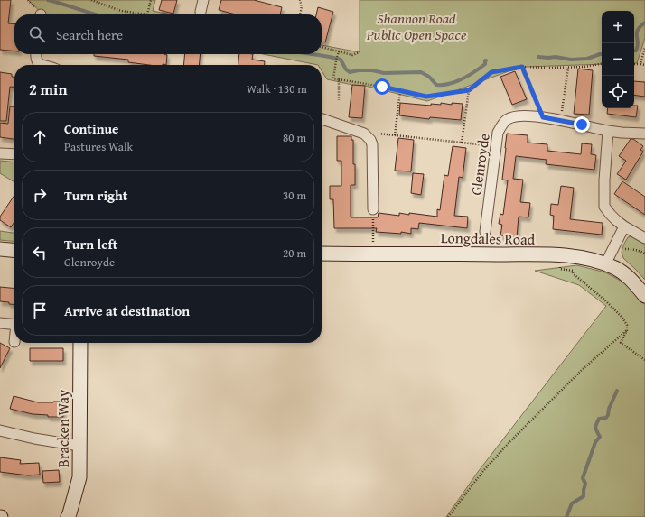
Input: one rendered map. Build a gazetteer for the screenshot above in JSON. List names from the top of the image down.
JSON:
{
  "streets": {
    "street": ["Glenroyde", "Longdales Road", "Bracken Way"]
  },
  "parks": ["Shannon Road Public Open Space"],
  "page": {
    "map_buttons": ["+", "−"],
    "search": "Search here",
    "heading": ["2 min", "Walk · 130 m"],
    "list": [
      ["Continue", "Pastures Walk", "80 m"],
      ["Turn right", "30 m"],
      ["Turn left", "Glenroyde", "20 m"],
      "Arrive at destination"
    ]
  }
}
